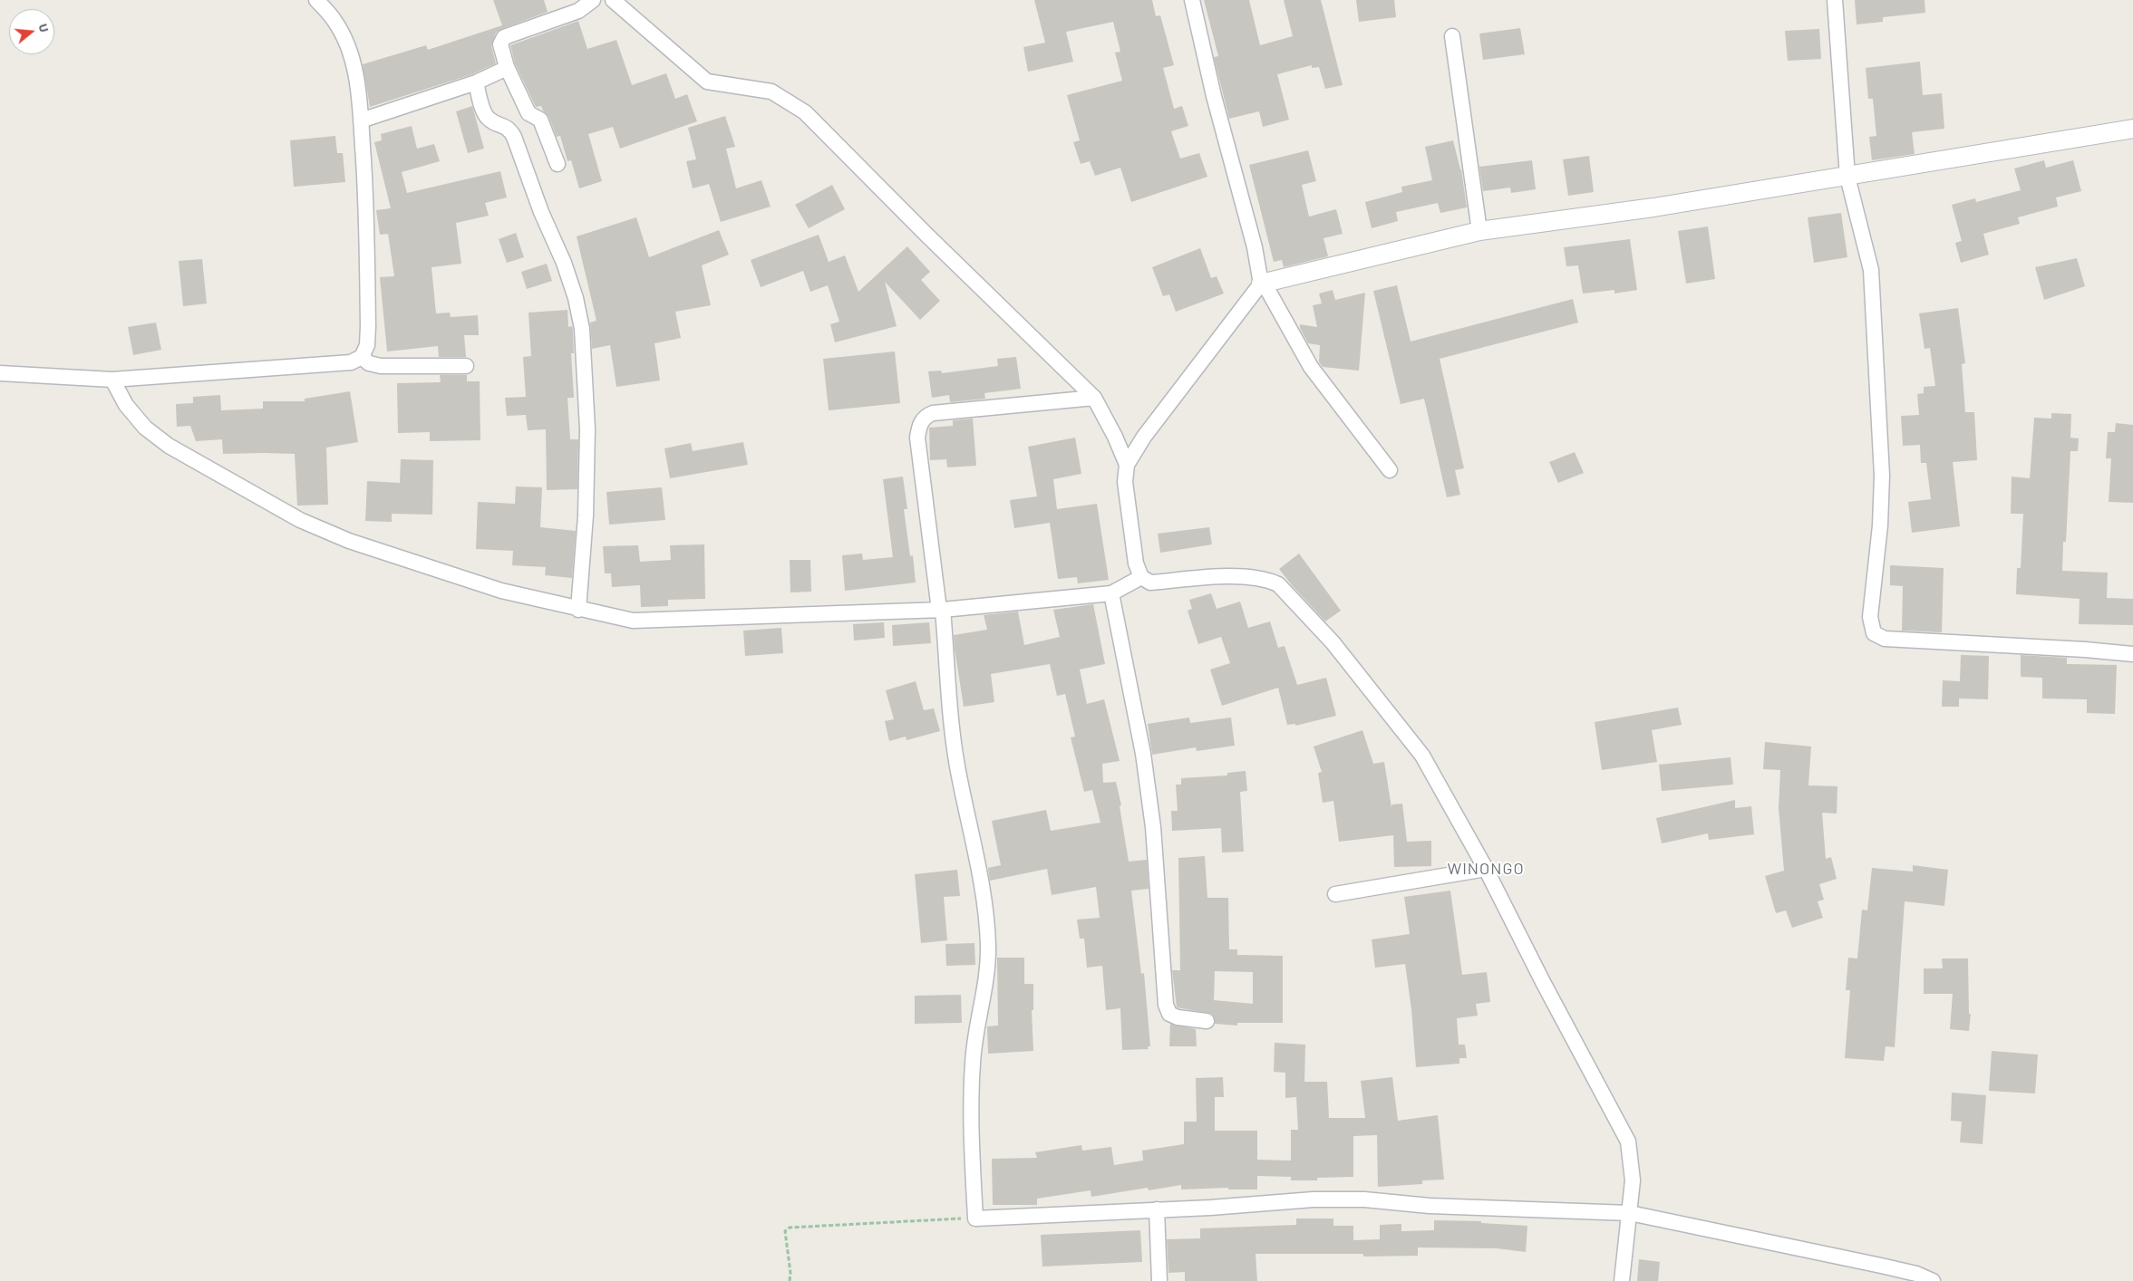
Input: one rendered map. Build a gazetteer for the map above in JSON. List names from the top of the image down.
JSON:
{
  "districts": ["WINONGO"],
  "north": "right"
}
